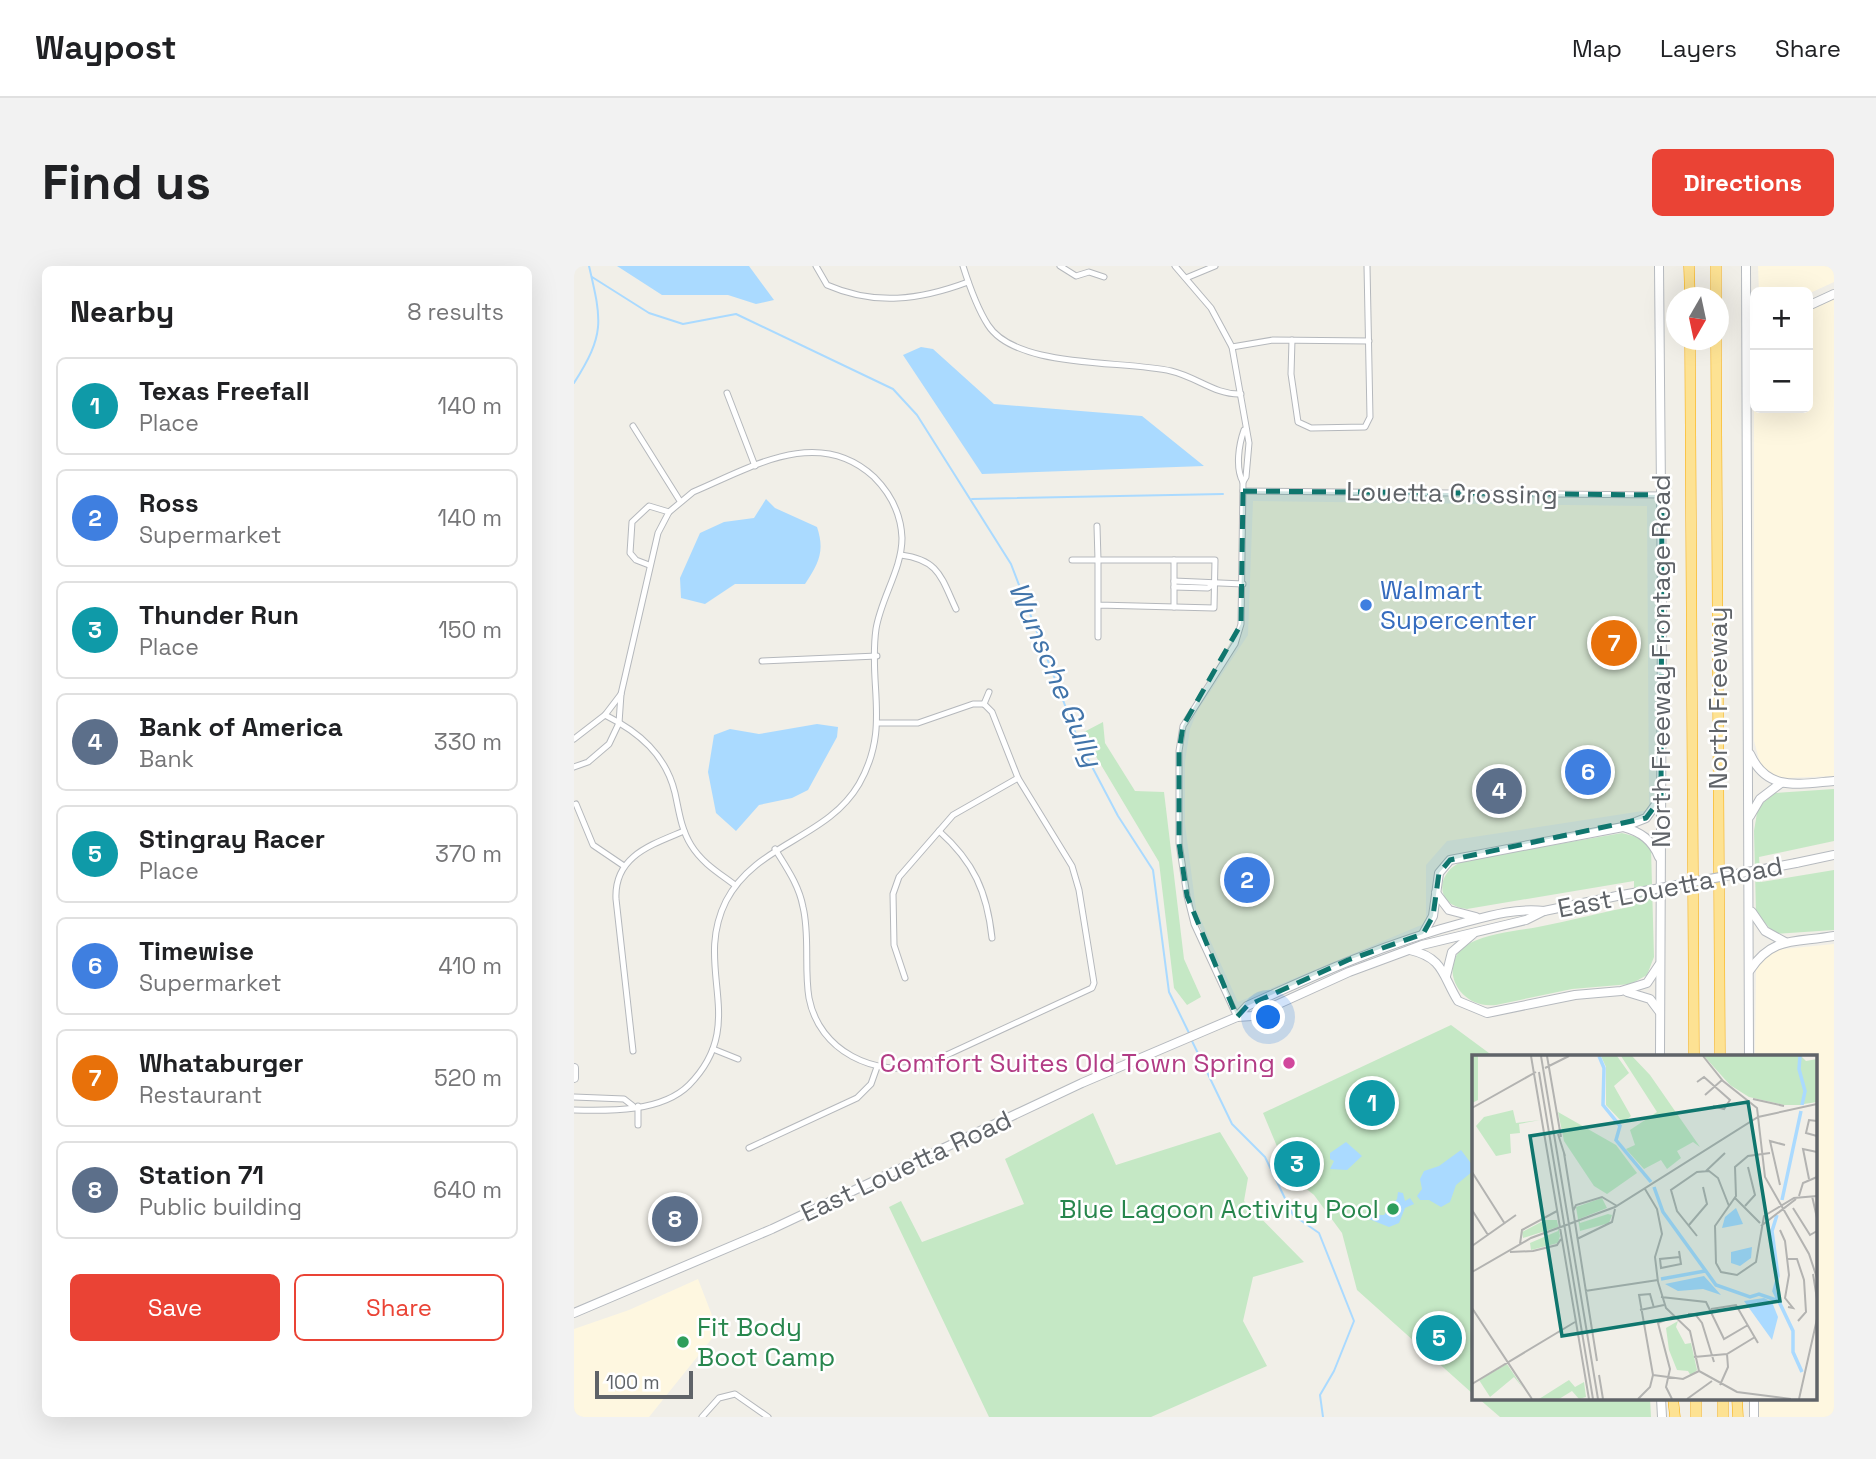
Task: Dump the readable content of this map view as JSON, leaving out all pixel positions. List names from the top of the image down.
{
  "streets": {
    "highway": ["North Freeway"],
    "main road": ["North Freeway Frontage Road", "East Louetta Road"],
    "street": ["Louetta Crossing"]
  },
  "crossings": [
    ["Louetta Crossing", "North Freeway Frontage Road"]
  ],
  "water": ["Wunsche Gully"],
  "places": [
    "Walmart Supercenter",
    "Comfort Suites Old Town Spring",
    "Blue Lagoon Activity Pool",
    "Fit Body Boot Camp"
  ],
  "scale_bar": "100 m",
  "north": "bottom",
  "page": {
    "header": "Waypost",
    "nav": ["Map", "Layers", "Share"],
    "buttons": [
      "Directions",
      ["Save", "Share"]
    ],
    "title": "Find us",
    "heading": ["Nearby", "8 results"],
    "map_buttons": ["+", "−"],
    "list": [
      {
        "mark": "1",
        "name": "Texas Freefall",
        "note": "Place",
        "value": "140 m"
      },
      {
        "mark": "2",
        "name": "Ross",
        "note": "Supermarket",
        "value": "140 m"
      },
      {
        "mark": "3",
        "name": "Thunder Run",
        "note": "Place",
        "value": "150 m"
      },
      {
        "mark": "4",
        "name": "Bank of America",
        "note": "Bank",
        "value": "330 m"
      },
      {
        "mark": "5",
        "name": "Stingray Racer",
        "note": "Place",
        "value": "370 m"
      },
      {
        "mark": "6",
        "name": "Timewise",
        "note": "Supermarket",
        "value": "410 m"
      },
      {
        "mark": "7",
        "name": "Whataburger",
        "note": "Restaurant",
        "value": "520 m"
      },
      {
        "mark": "8",
        "name": "Station 71",
        "note": "Public building",
        "value": "640 m"
      }
    ],
    "pins": [
      "7",
      "6",
      "4",
      "2",
      "1",
      "3",
      "8",
      "5"
    ],
    "scale": "100 m"
  }
}
